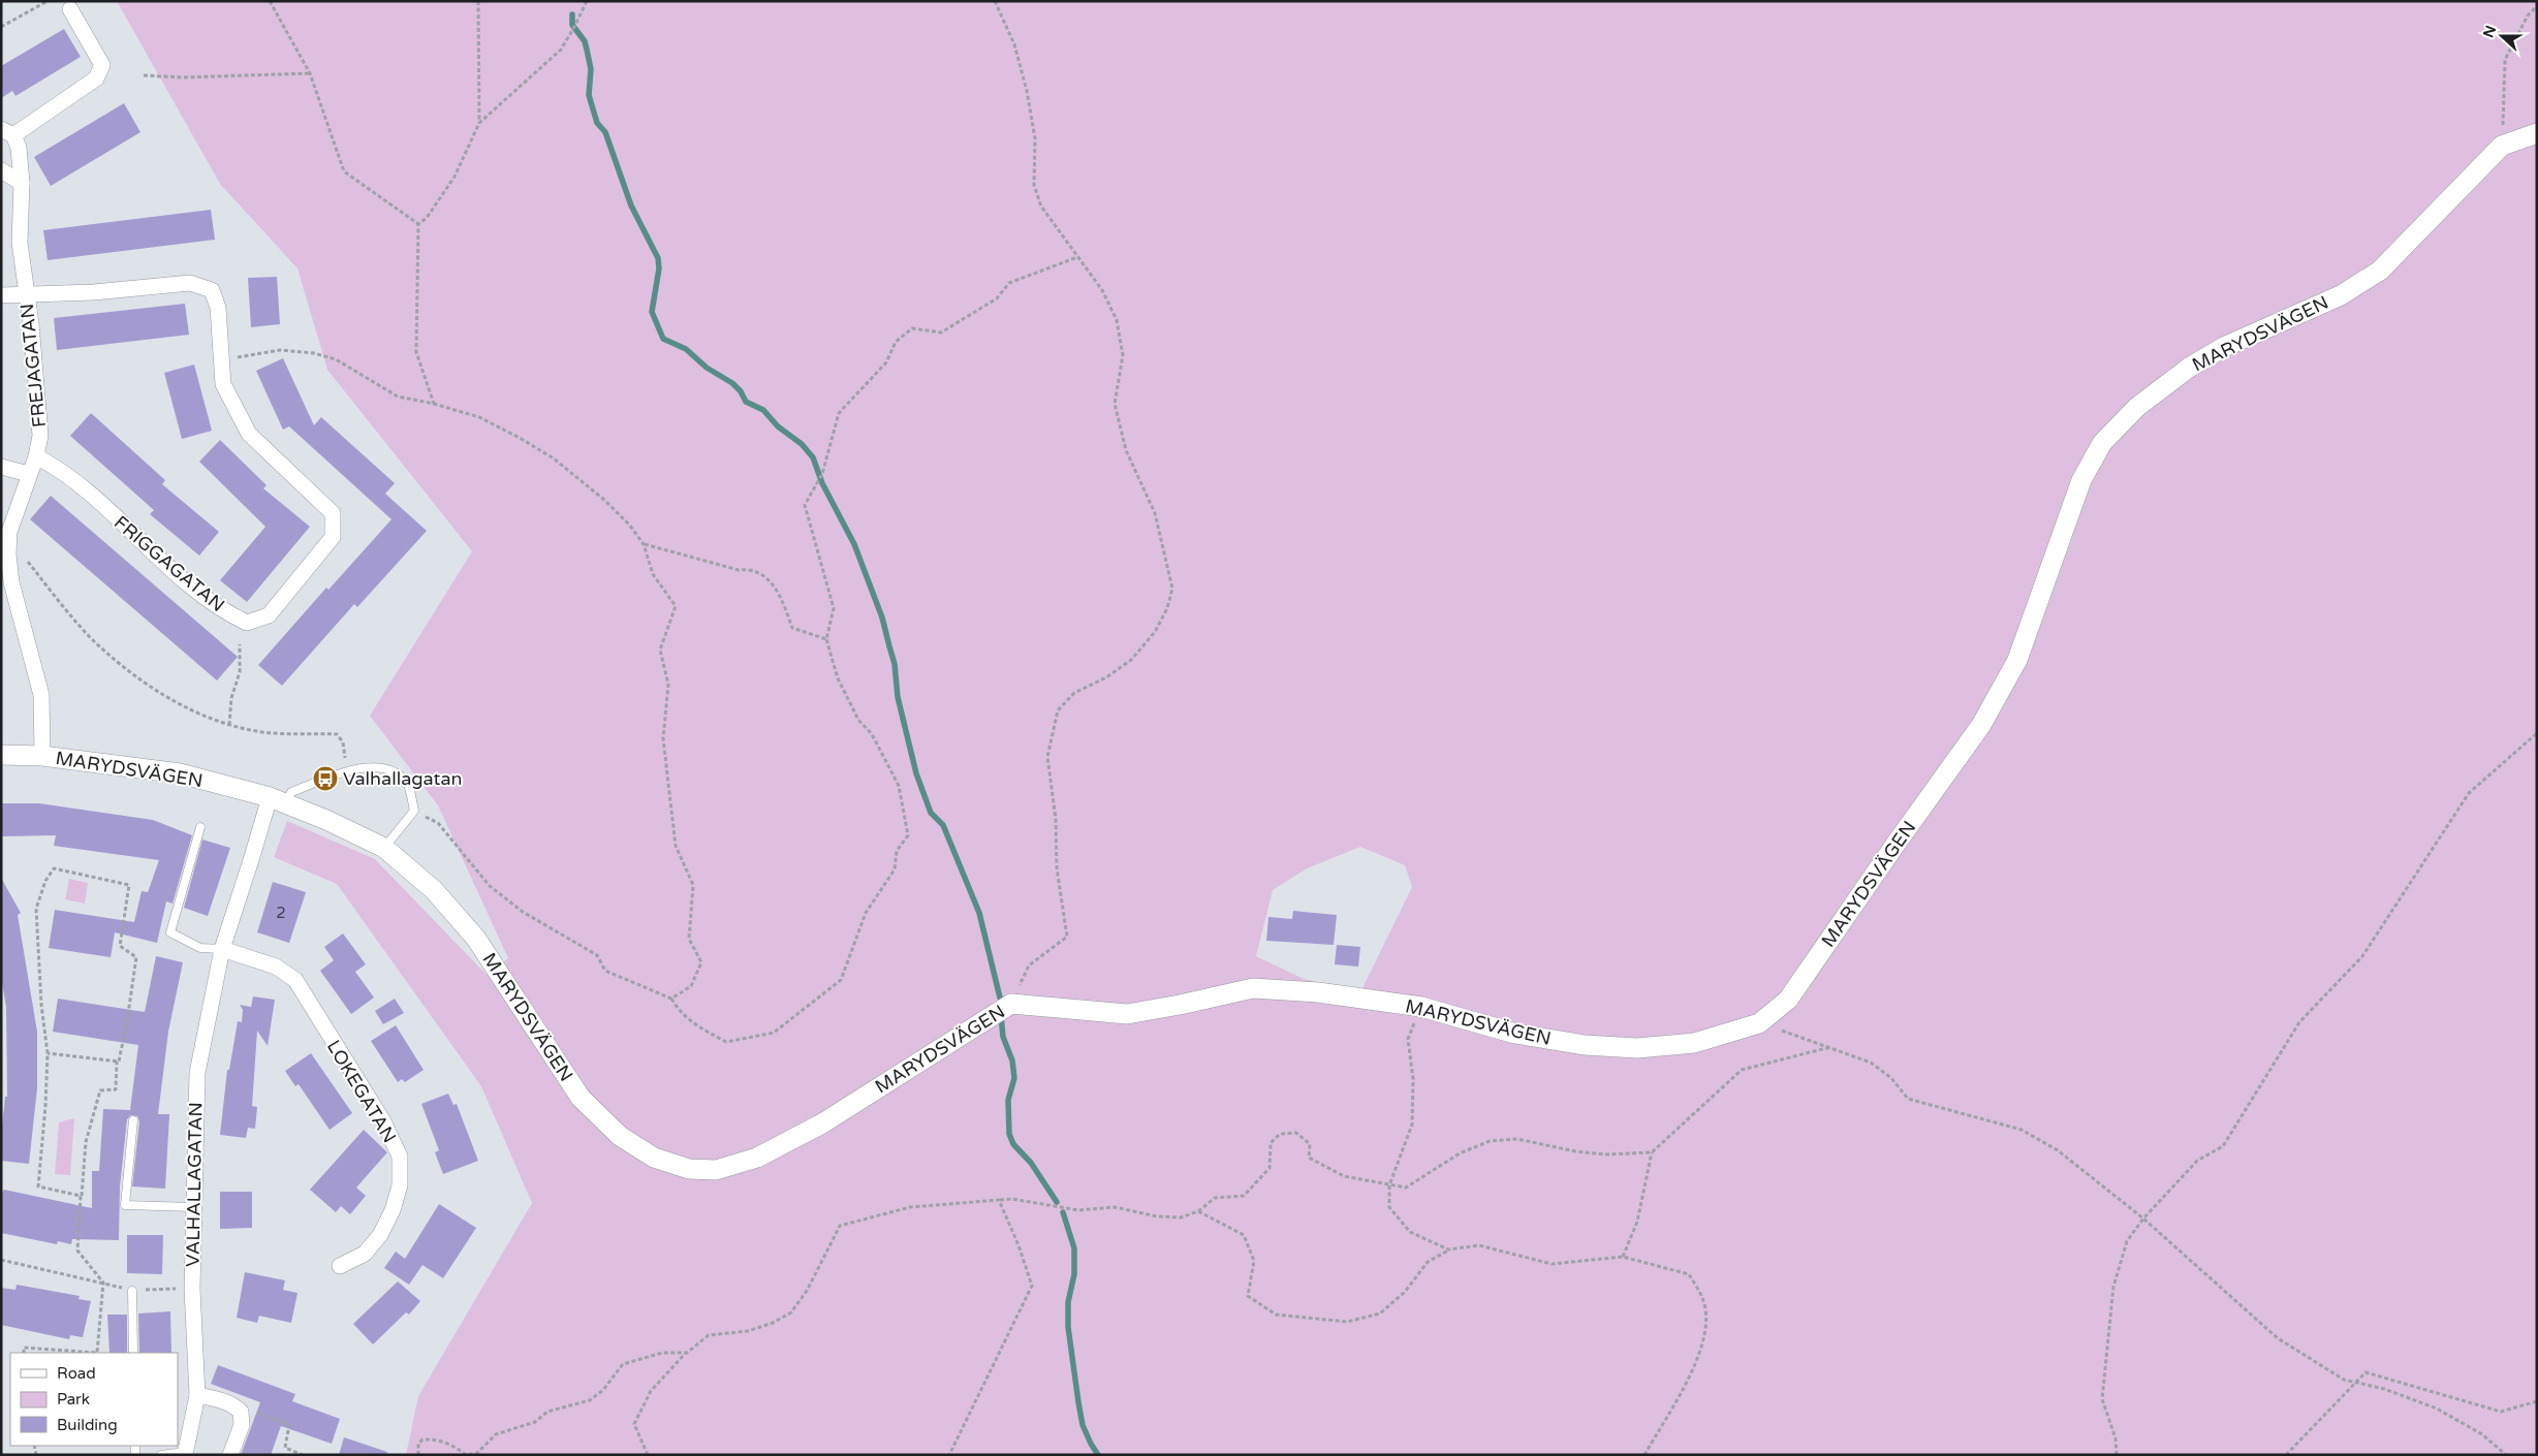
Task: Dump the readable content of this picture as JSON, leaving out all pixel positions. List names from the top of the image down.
{
  "streets": {
    "street": [
      "MARYDSVÄGEN",
      "FREJAGATAN",
      "FRIGGAGATAN",
      "LOKEGATAN",
      "VALHALLAGATAN"
    ]
  },
  "crossings": [
    ["MARYDSVÄGEN", "FREJAGATAN"],
    ["MARYDSVÄGEN", "VALHALLAGATAN"],
    ["FREJAGATAN", "FRIGGAGATAN"],
    ["LOKEGATAN", "VALHALLAGATAN"]
  ],
  "places": {
    "bus stop": ["Valhallagatan"]
  },
  "house_numbers": ["2"],
  "legend": ["Road", "Park", "Building"],
  "north": "left"
}
